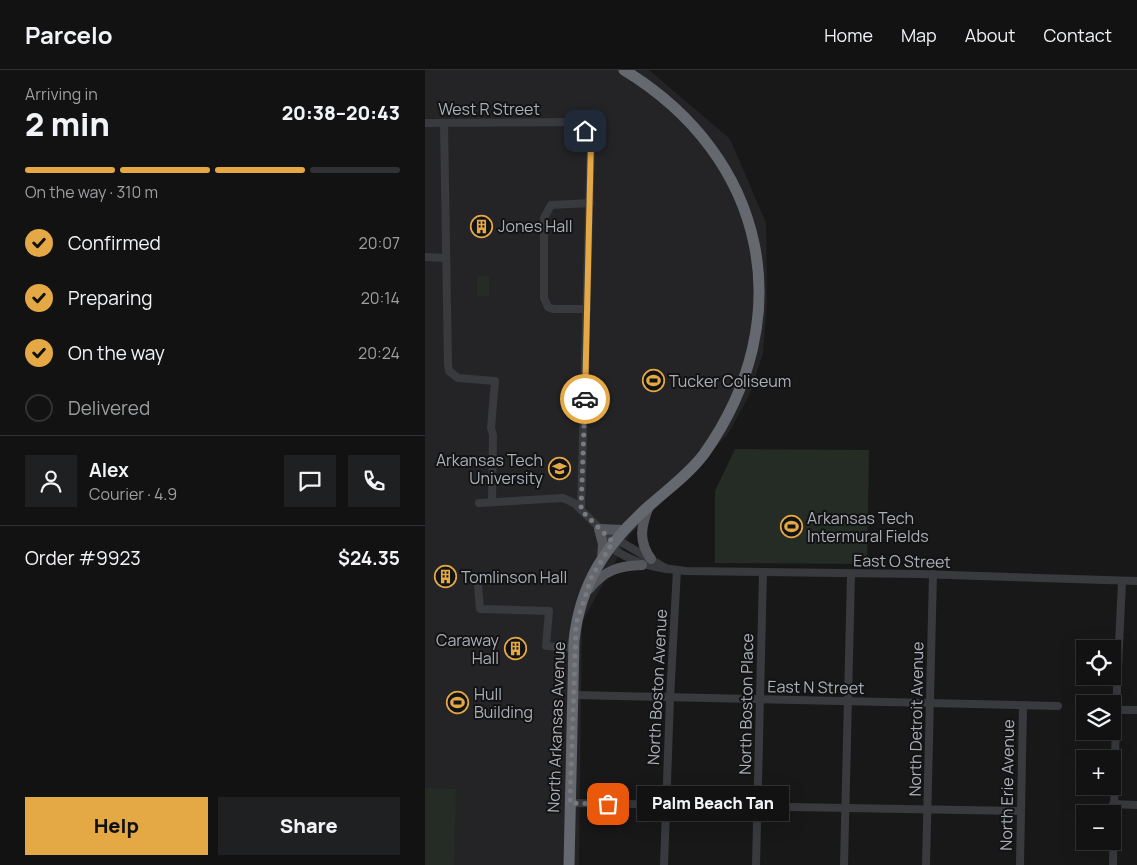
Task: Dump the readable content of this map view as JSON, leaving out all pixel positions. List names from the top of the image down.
{
  "streets": {
    "highway": ["North Arkansas Avenue"],
    "street": [
      "West R Street",
      "East O Street",
      "North Boston Avenue",
      "East N Street",
      "North Boston Place",
      "North Detroit Avenue",
      "North Erie Avenue"
    ]
  },
  "crossings": [
    ["East O Street", "North Boston Avenue"],
    ["East O Street", "North Boston Place"],
    ["East O Street", "North Detroit Avenue"],
    ["East O Street", "North Arkansas Avenue"],
    ["North Boston Avenue", "East N Street"],
    ["East N Street", "North Boston Place"],
    ["East N Street", "North Detroit Avenue"],
    ["East N Street", "North Arkansas Avenue"],
    ["East N Street", "North Erie Avenue"]
  ],
  "places": {
    "building": ["Jones Hall", "Tomlinson Hall", "Caraway Hall"],
    "sports": ["Tucker Coliseum", "Arkansas Tech Intermural Fields", "Hull Building"],
    "school or university": ["Arkansas Tech University"],
    "other": ["Palm Beach Tan"]
  },
  "page": {
    "header": "Parcelo",
    "nav": [
      "Home",
      "Map",
      "About",
      "Contact"
    ],
    "heading": ["2 min", "Arriving in", "20:38–20:43"],
    "panel": [
      "Alex",
      "Courier · 4.9",
      "Order #9923",
      "$24.35"
    ],
    "bar": "On the way · 310 m",
    "list": [
      ["Confirmed", "20:07"],
      ["Preparing", "20:14"],
      ["On the way", "20:24"],
      "Delivered"
    ],
    "map_buttons": ["+", "−"],
    "bubble": "Palm Beach Tan",
    "buttons": ["Help", "Share"]
  }
}
